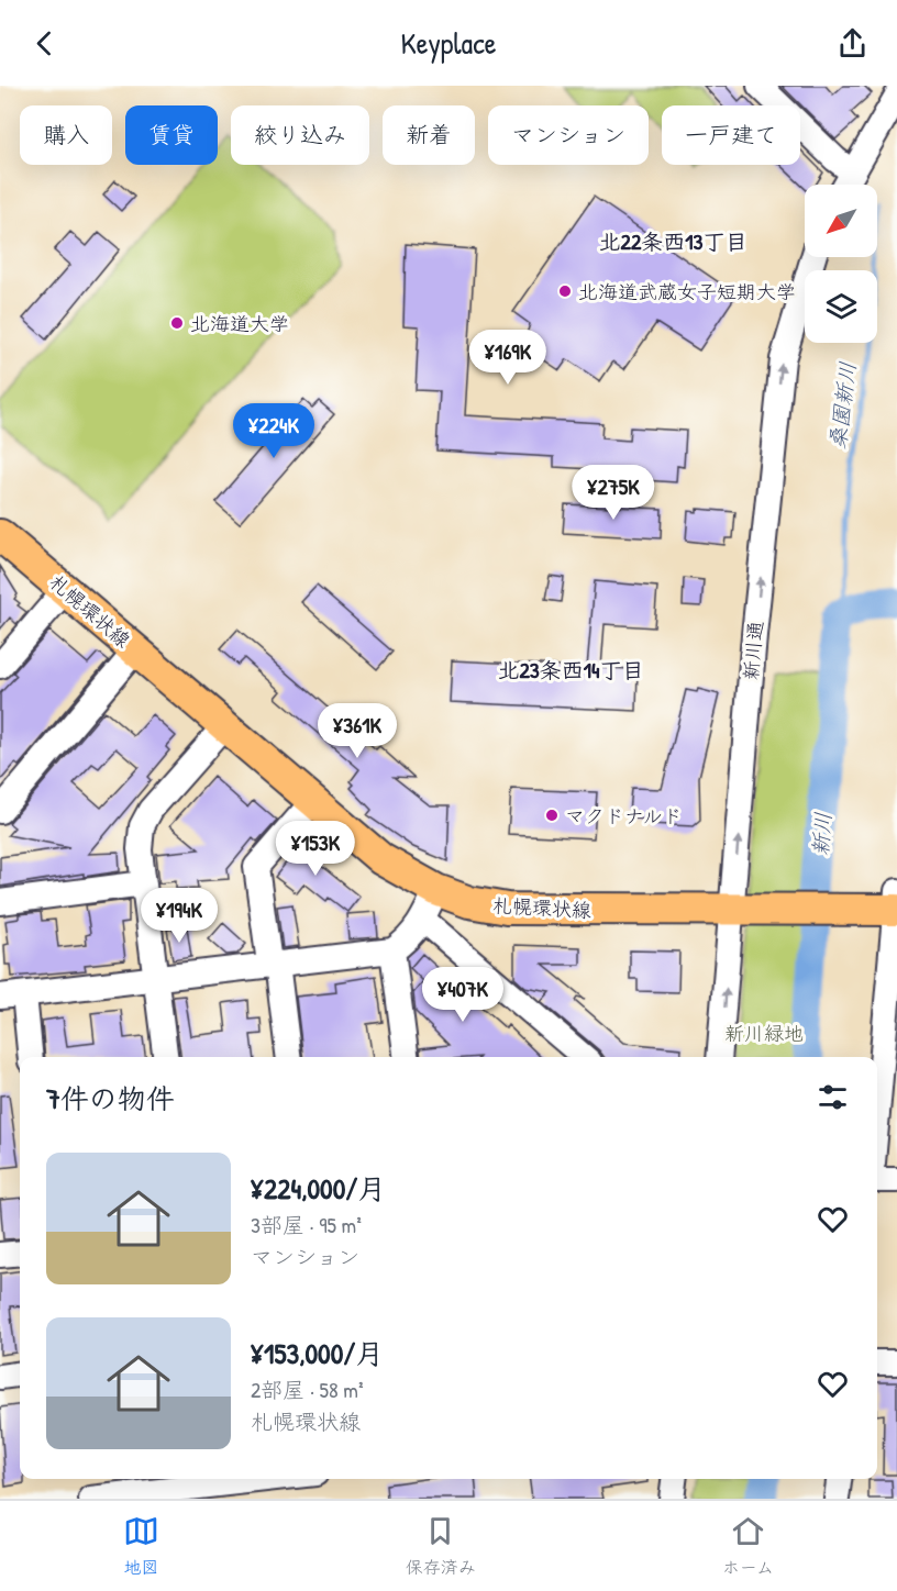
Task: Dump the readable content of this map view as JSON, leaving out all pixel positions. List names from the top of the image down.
{
  "streets": {
    "main road": ["札幌環状線"],
    "street": ["新川通"]
  },
  "crossings": [
    ["札幌環状線", "新川通"]
  ],
  "one_way": ["新川通"],
  "districts": ["北22条西13丁目", "北23条西14丁目"],
  "water": ["桑園新川", "新川"],
  "parks": ["新川緑地"],
  "places": ["北海道武蔵女子短期大学", "北海道大学", "マクドナルド"],
  "north": "bottom left",
  "page": {
    "header": "Keyplace",
    "chip": [
      "購入",
      "賃貸",
      "絞り込み",
      "新着",
      "マンション",
      "一戸建て"
    ],
    "price": [
      "¥169K",
      "¥224K",
      "¥275K",
      "¥361K",
      "¥153K",
      "¥194K",
      "¥407K"
    ],
    "heading": "7件の物件",
    "list": [
      {
        "name": "¥224,000/月",
        "note": "3部屋 · 95 m² · マンション"
      },
      {
        "name": "¥153,000/月",
        "note": "2部屋 · 58 m² · 札幌環状線"
      }
    ],
    "tabs": ["地図", "保存済み", "ホーム"]
  }
}
